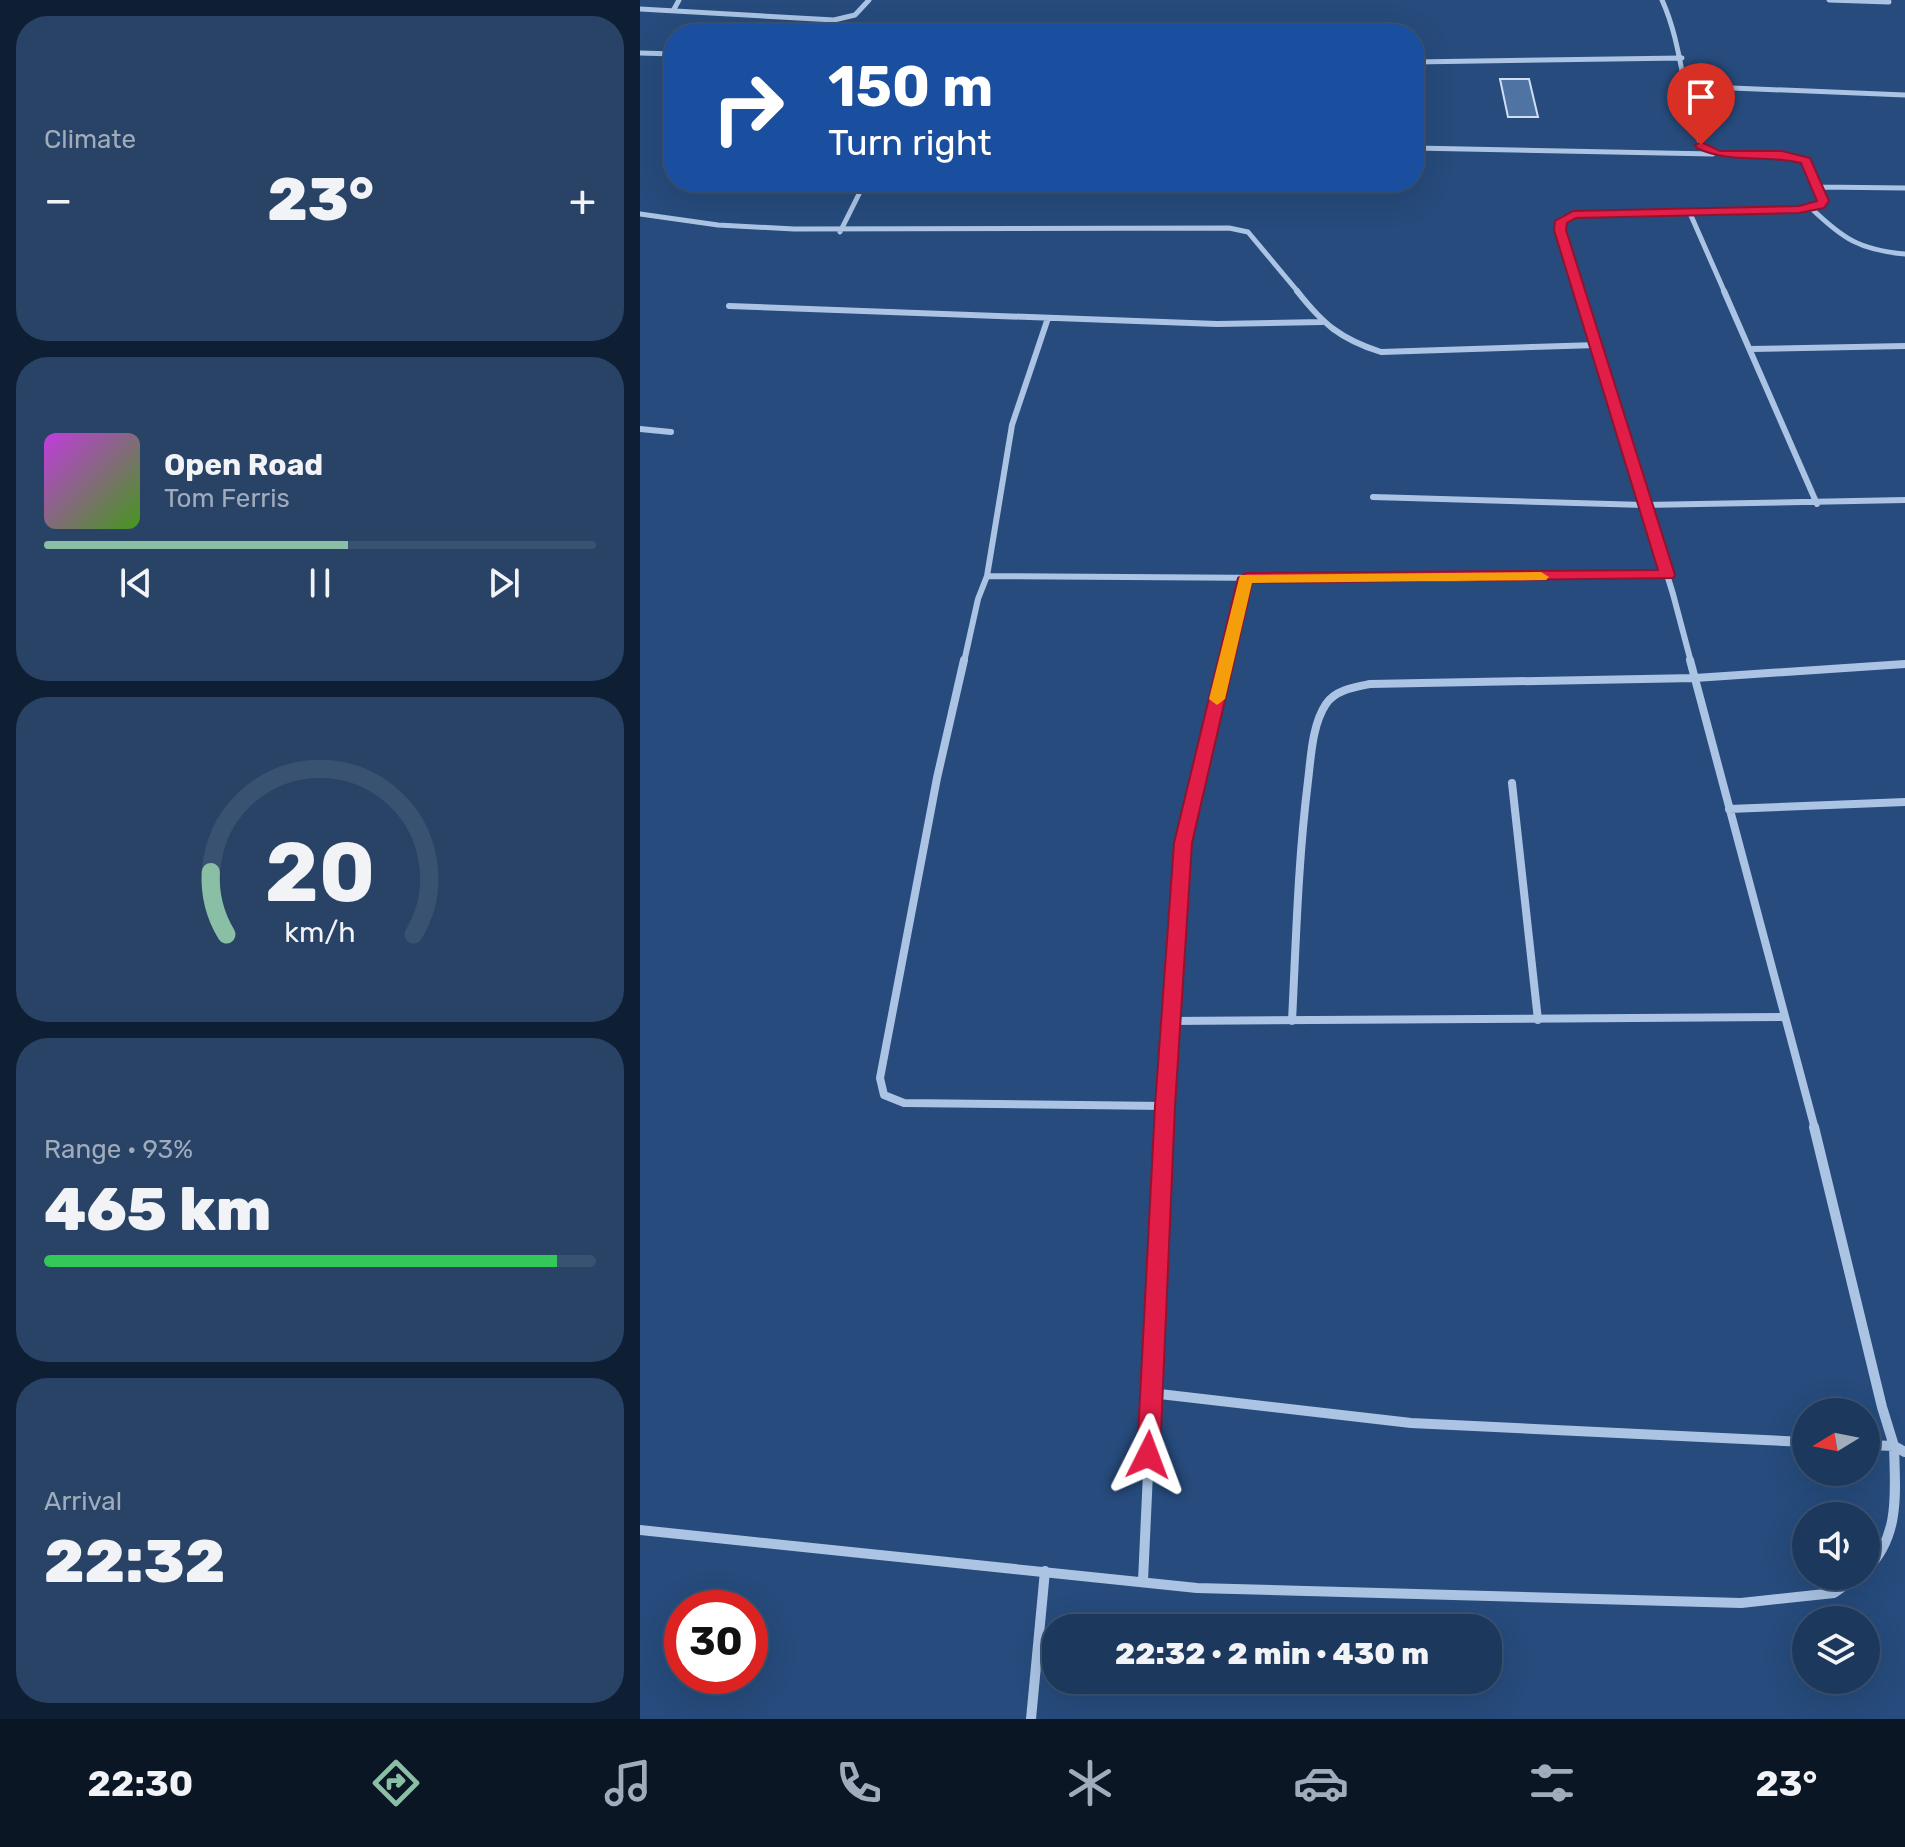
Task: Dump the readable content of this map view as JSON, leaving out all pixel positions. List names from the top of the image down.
{
  "north": "left",
  "page": {
    "tile": [
      "Climate",
      ["Range · 93%", "465 km"],
      ["Arrival", "22:32"]
    ],
    "turn": ["150 m", "Turn right"],
    "heat": ["−", "23°", "+"],
    "song": ["Open Road", "Tom Ferris"],
    "limit": "30",
    "trip": "22:32 · 2 min · 430 m",
    "tabs": ["22:30", "23°"],
    "gauge": ["20", "km/h"]
  }
}
